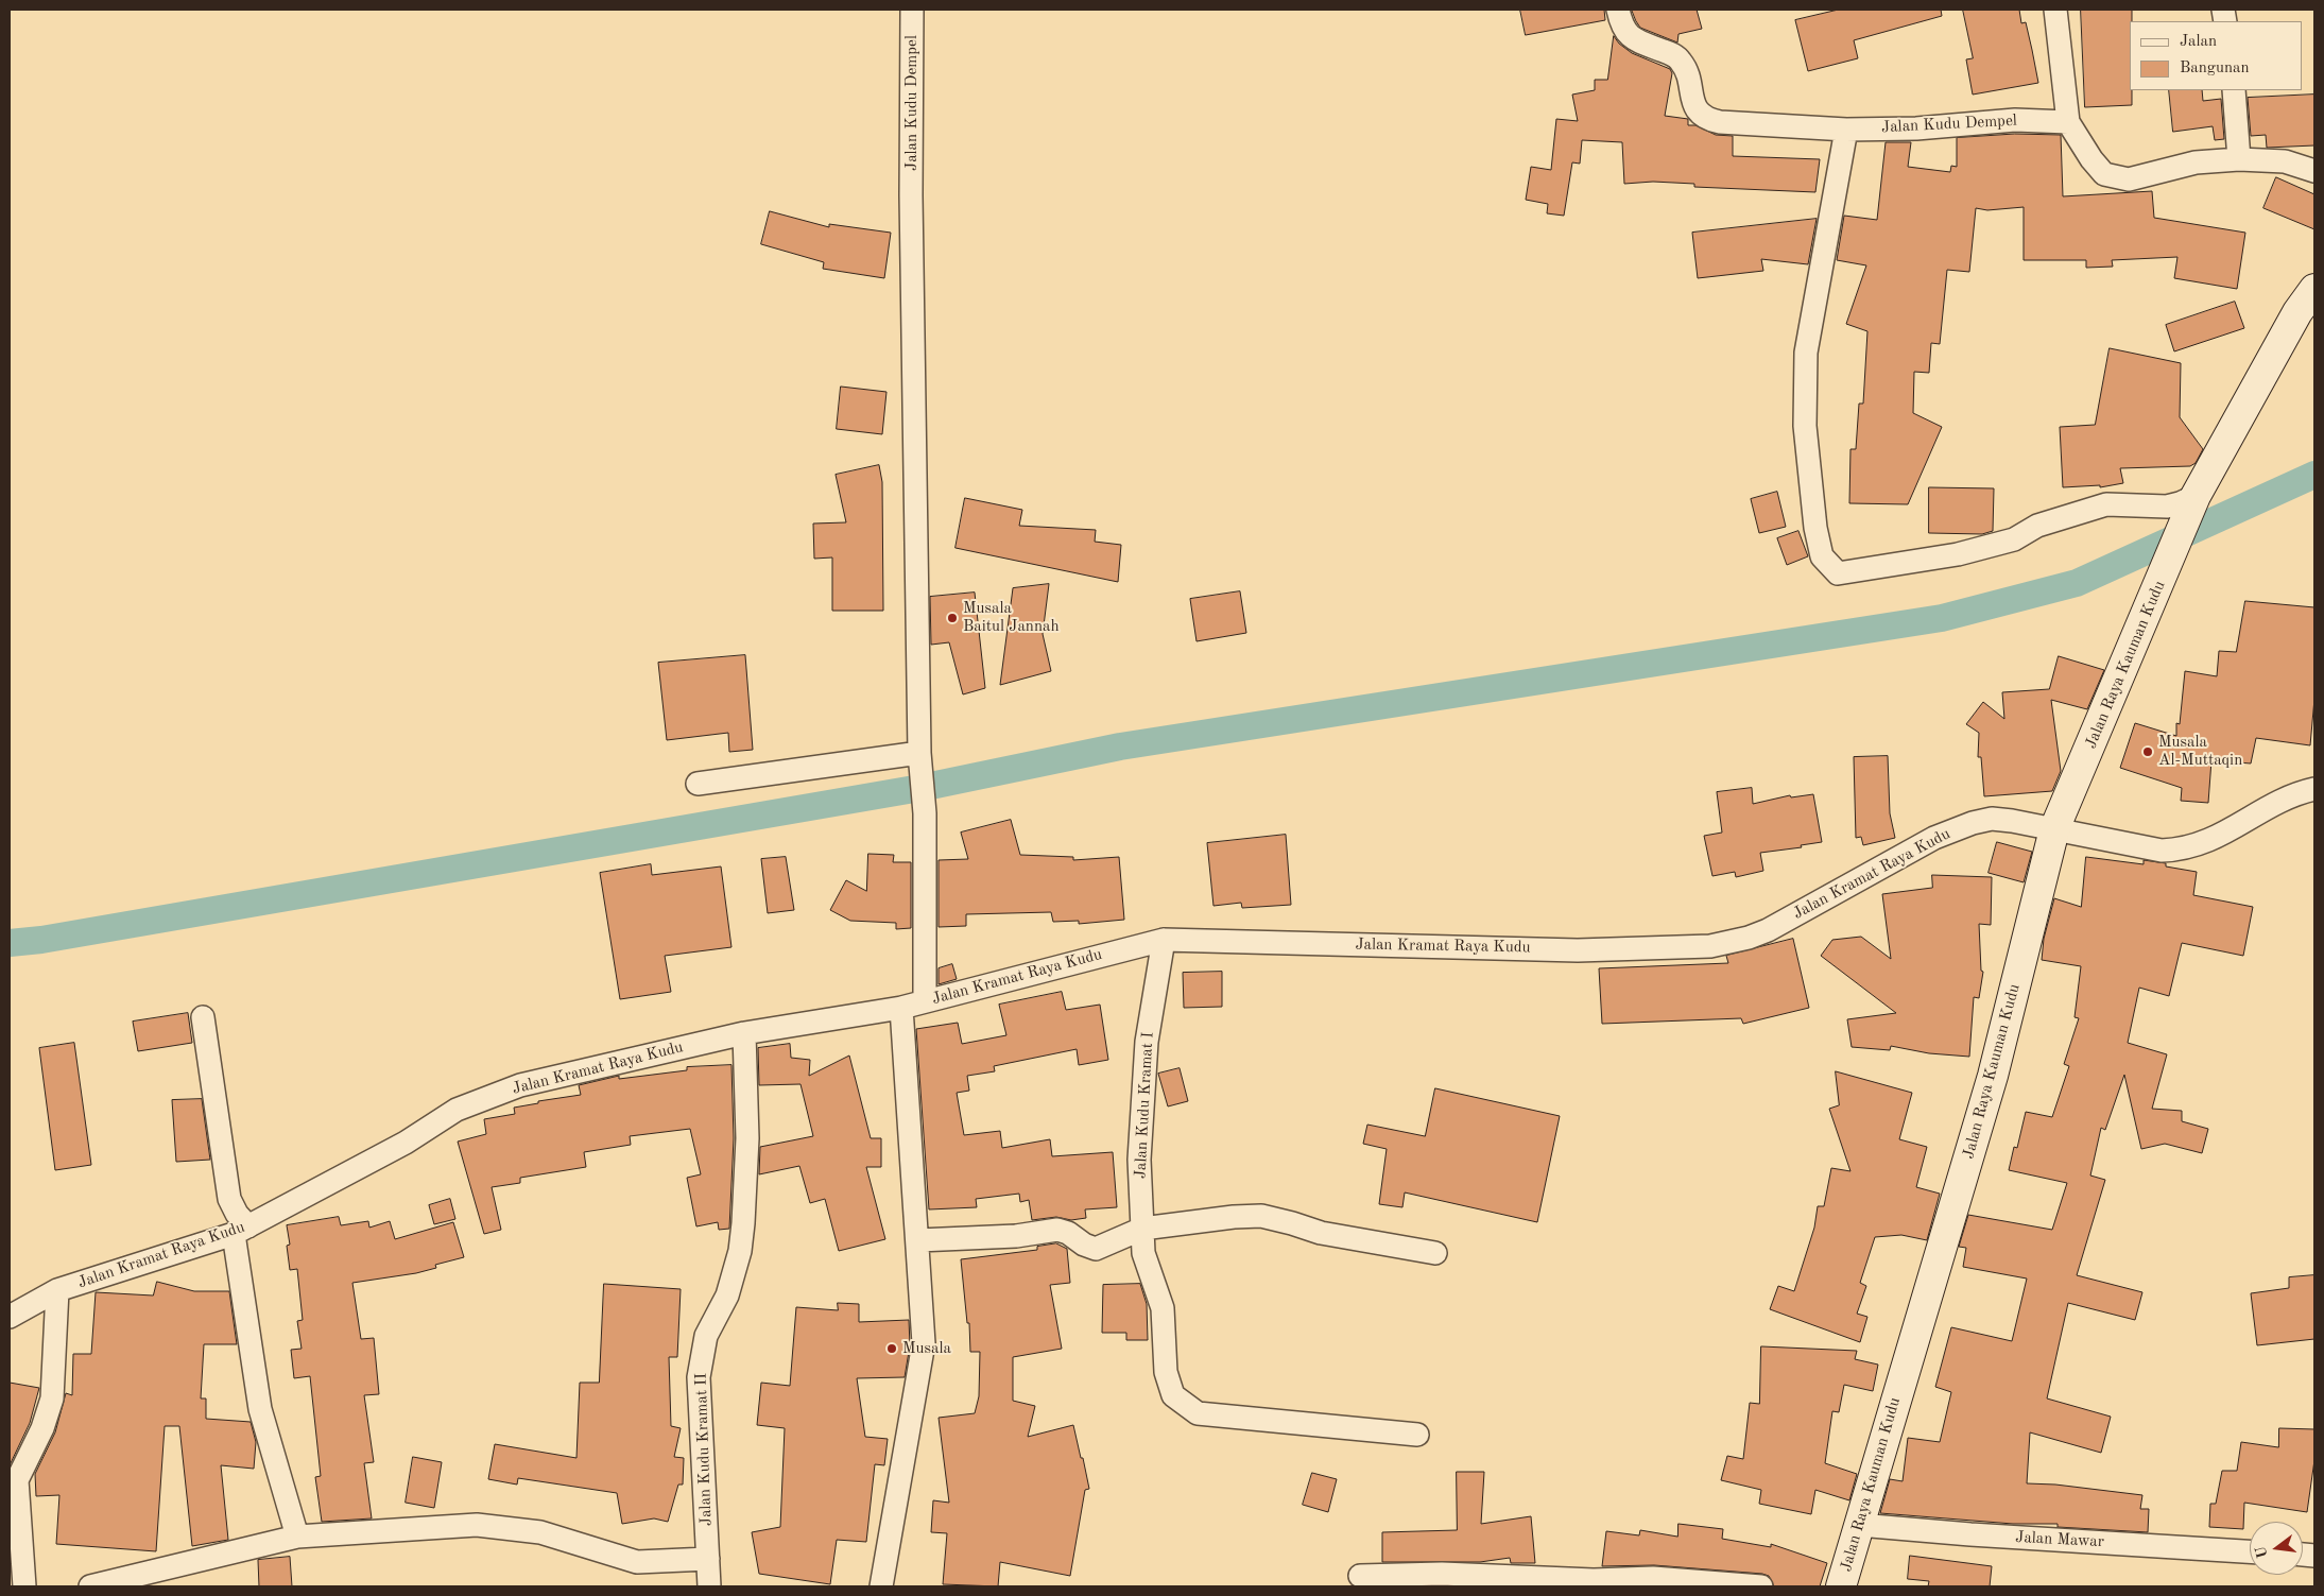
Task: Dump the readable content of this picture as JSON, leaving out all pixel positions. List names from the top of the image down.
{
  "streets": {
    "street": [
      "Jalan Kudu Dempel",
      "Jalan Raya Kauman Kudu",
      "Jalan Kramat Raya Kudu",
      "Jalan Kudu Kramat I",
      "Jalan Kudu Kramat II",
      "Jalan Mawar"
    ]
  },
  "crossings": [
    ["Jalan Kudu Dempel", "Jalan Kramat Raya Kudu"],
    ["Jalan Raya Kauman Kudu", "Jalan Kramat Raya Kudu"],
    ["Jalan Raya Kauman Kudu", "Jalan Mawar"],
    ["Jalan Kramat Raya Kudu", "Jalan Kudu Kramat I"],
    ["Jalan Kramat Raya Kudu", "Jalan Kudu Kramat II"]
  ],
  "places": ["Musala Baitul Jannah", "Musala Al-Muttaqin", "Musala"],
  "legend": ["Jalan", "Bangunan"],
  "north": "left"
}
